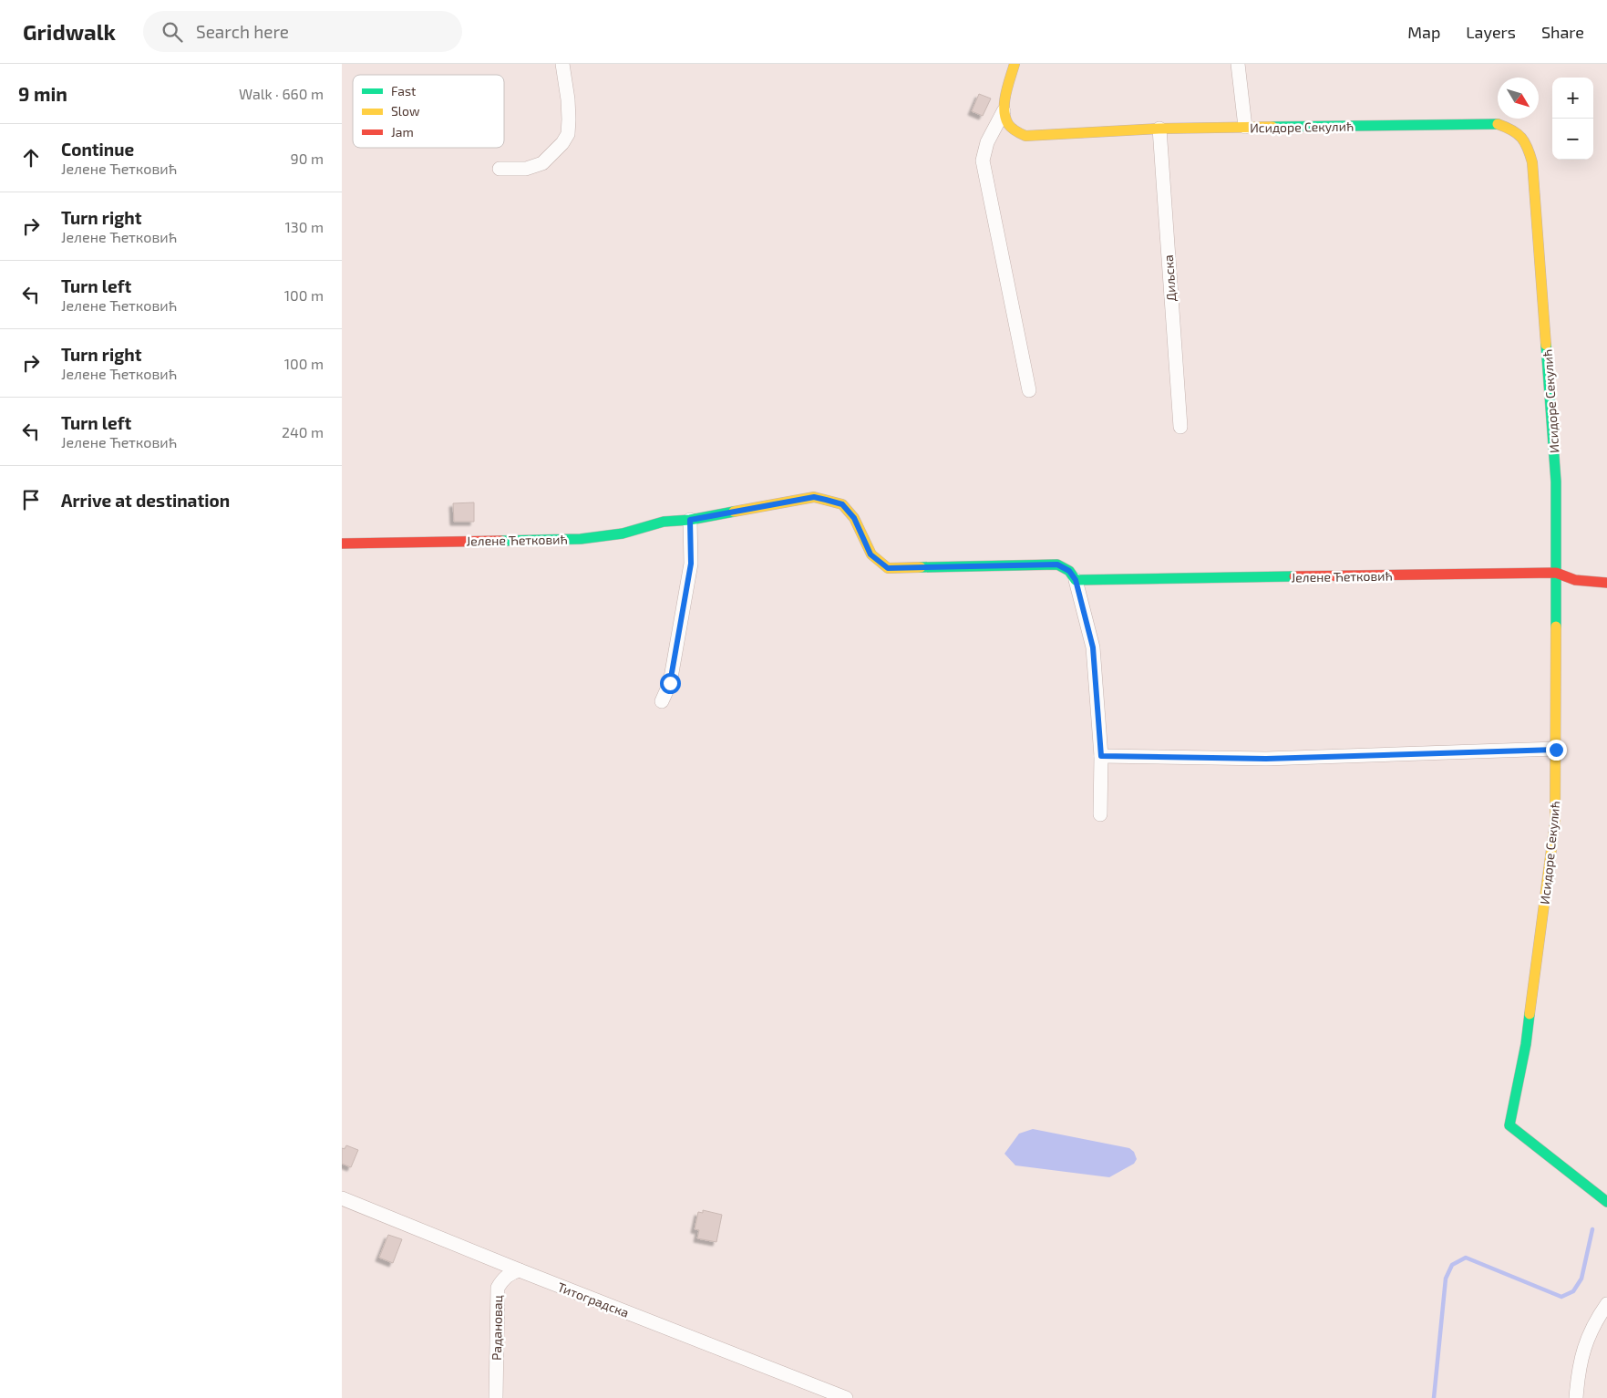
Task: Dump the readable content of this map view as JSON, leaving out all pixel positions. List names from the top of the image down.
{
  "streets": {
    "street": [
      "Исидоре Секулић",
      "Диљска",
      "Јелене Ћетковић",
      "Титоградска",
      "Радановац"
    ]
  },
  "crossings": [
    ["Исидоре Секулић", "Диљска"],
    ["Исидоре Секулић", "Јелене Ћетковић"],
    ["Титоградска", "Радановац"]
  ],
  "legend": ["Fast", "Slow", "Jam"],
  "north": "bottom right",
  "page": {
    "header": "Gridwalk",
    "search": "Search here",
    "nav": ["Map", "Layers", "Share"],
    "heading": ["9 min", "Walk · 660 m"],
    "map_buttons": ["+", "−"],
    "list": [
      ["Continue", "Јелене Ћетковић", "90 m"],
      ["Turn right", "Јелене Ћетковић", "130 m"],
      ["Turn left", "Јелене Ћетковић", "100 m"],
      ["Turn right", "Јелене Ћетковић", "100 m"],
      ["Turn left", "Јелене Ћетковић", "240 m"],
      "Arrive at destination"
    ]
  }
}
